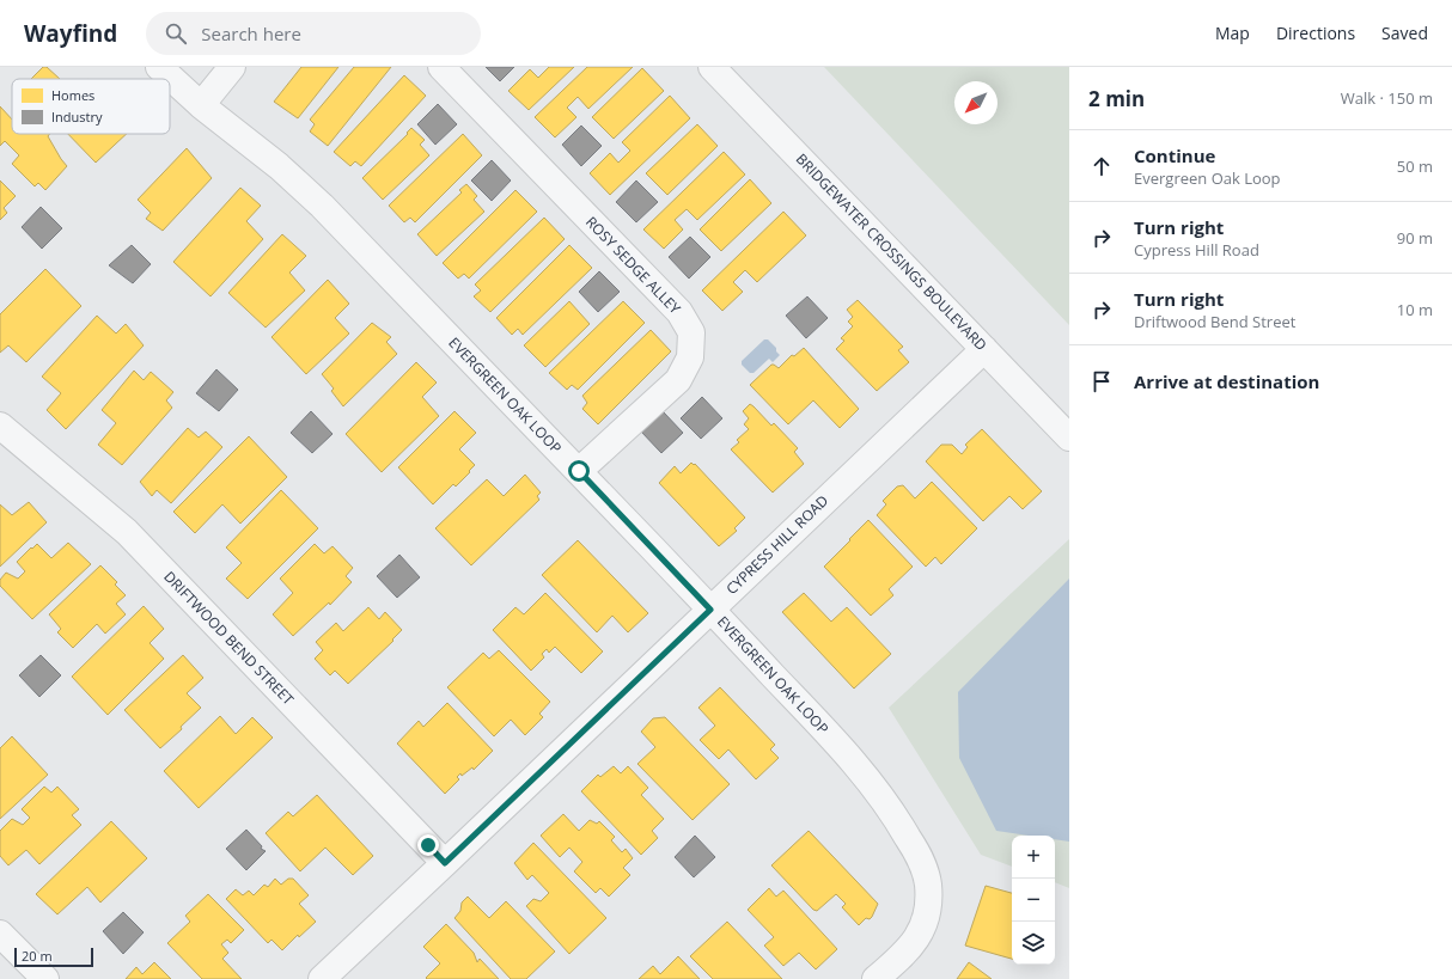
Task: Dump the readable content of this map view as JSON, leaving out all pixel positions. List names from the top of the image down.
{
  "streets": {
    "street": [
      "BRIDGEWATER CROSSINGS BOULEVARD",
      "ROSY SEDGE ALLEY",
      "EVERGREEN OAK LOOP",
      "CYPRESS HILL ROAD",
      "DRIFTWOOD BEND STREET"
    ]
  },
  "crossings": [
    ["BRIDGEWATER CROSSINGS BOULEVARD", "CYPRESS HILL ROAD"],
    ["ROSY SEDGE ALLEY", "EVERGREEN OAK LOOP"],
    ["EVERGREEN OAK LOOP", "CYPRESS HILL ROAD"],
    ["CYPRESS HILL ROAD", "DRIFTWOOD BEND STREET"]
  ],
  "legend": ["Homes", "Industry"],
  "scale_bar": "20 m",
  "north": "bottom left",
  "page": {
    "header": "Wayfind",
    "search": "Search here",
    "nav": ["Map", "Directions", "Saved"],
    "heading": ["2 min", "Walk · 150 m"],
    "list": [
      ["Continue", "Evergreen Oak Loop", "50 m"],
      ["Turn right", "Cypress Hill Road", "90 m"],
      ["Turn right", "Driftwood Bend Street", "10 m"],
      "Arrive at destination"
    ],
    "map_buttons": ["+", "−"],
    "scale": "20 m"
  }
}
